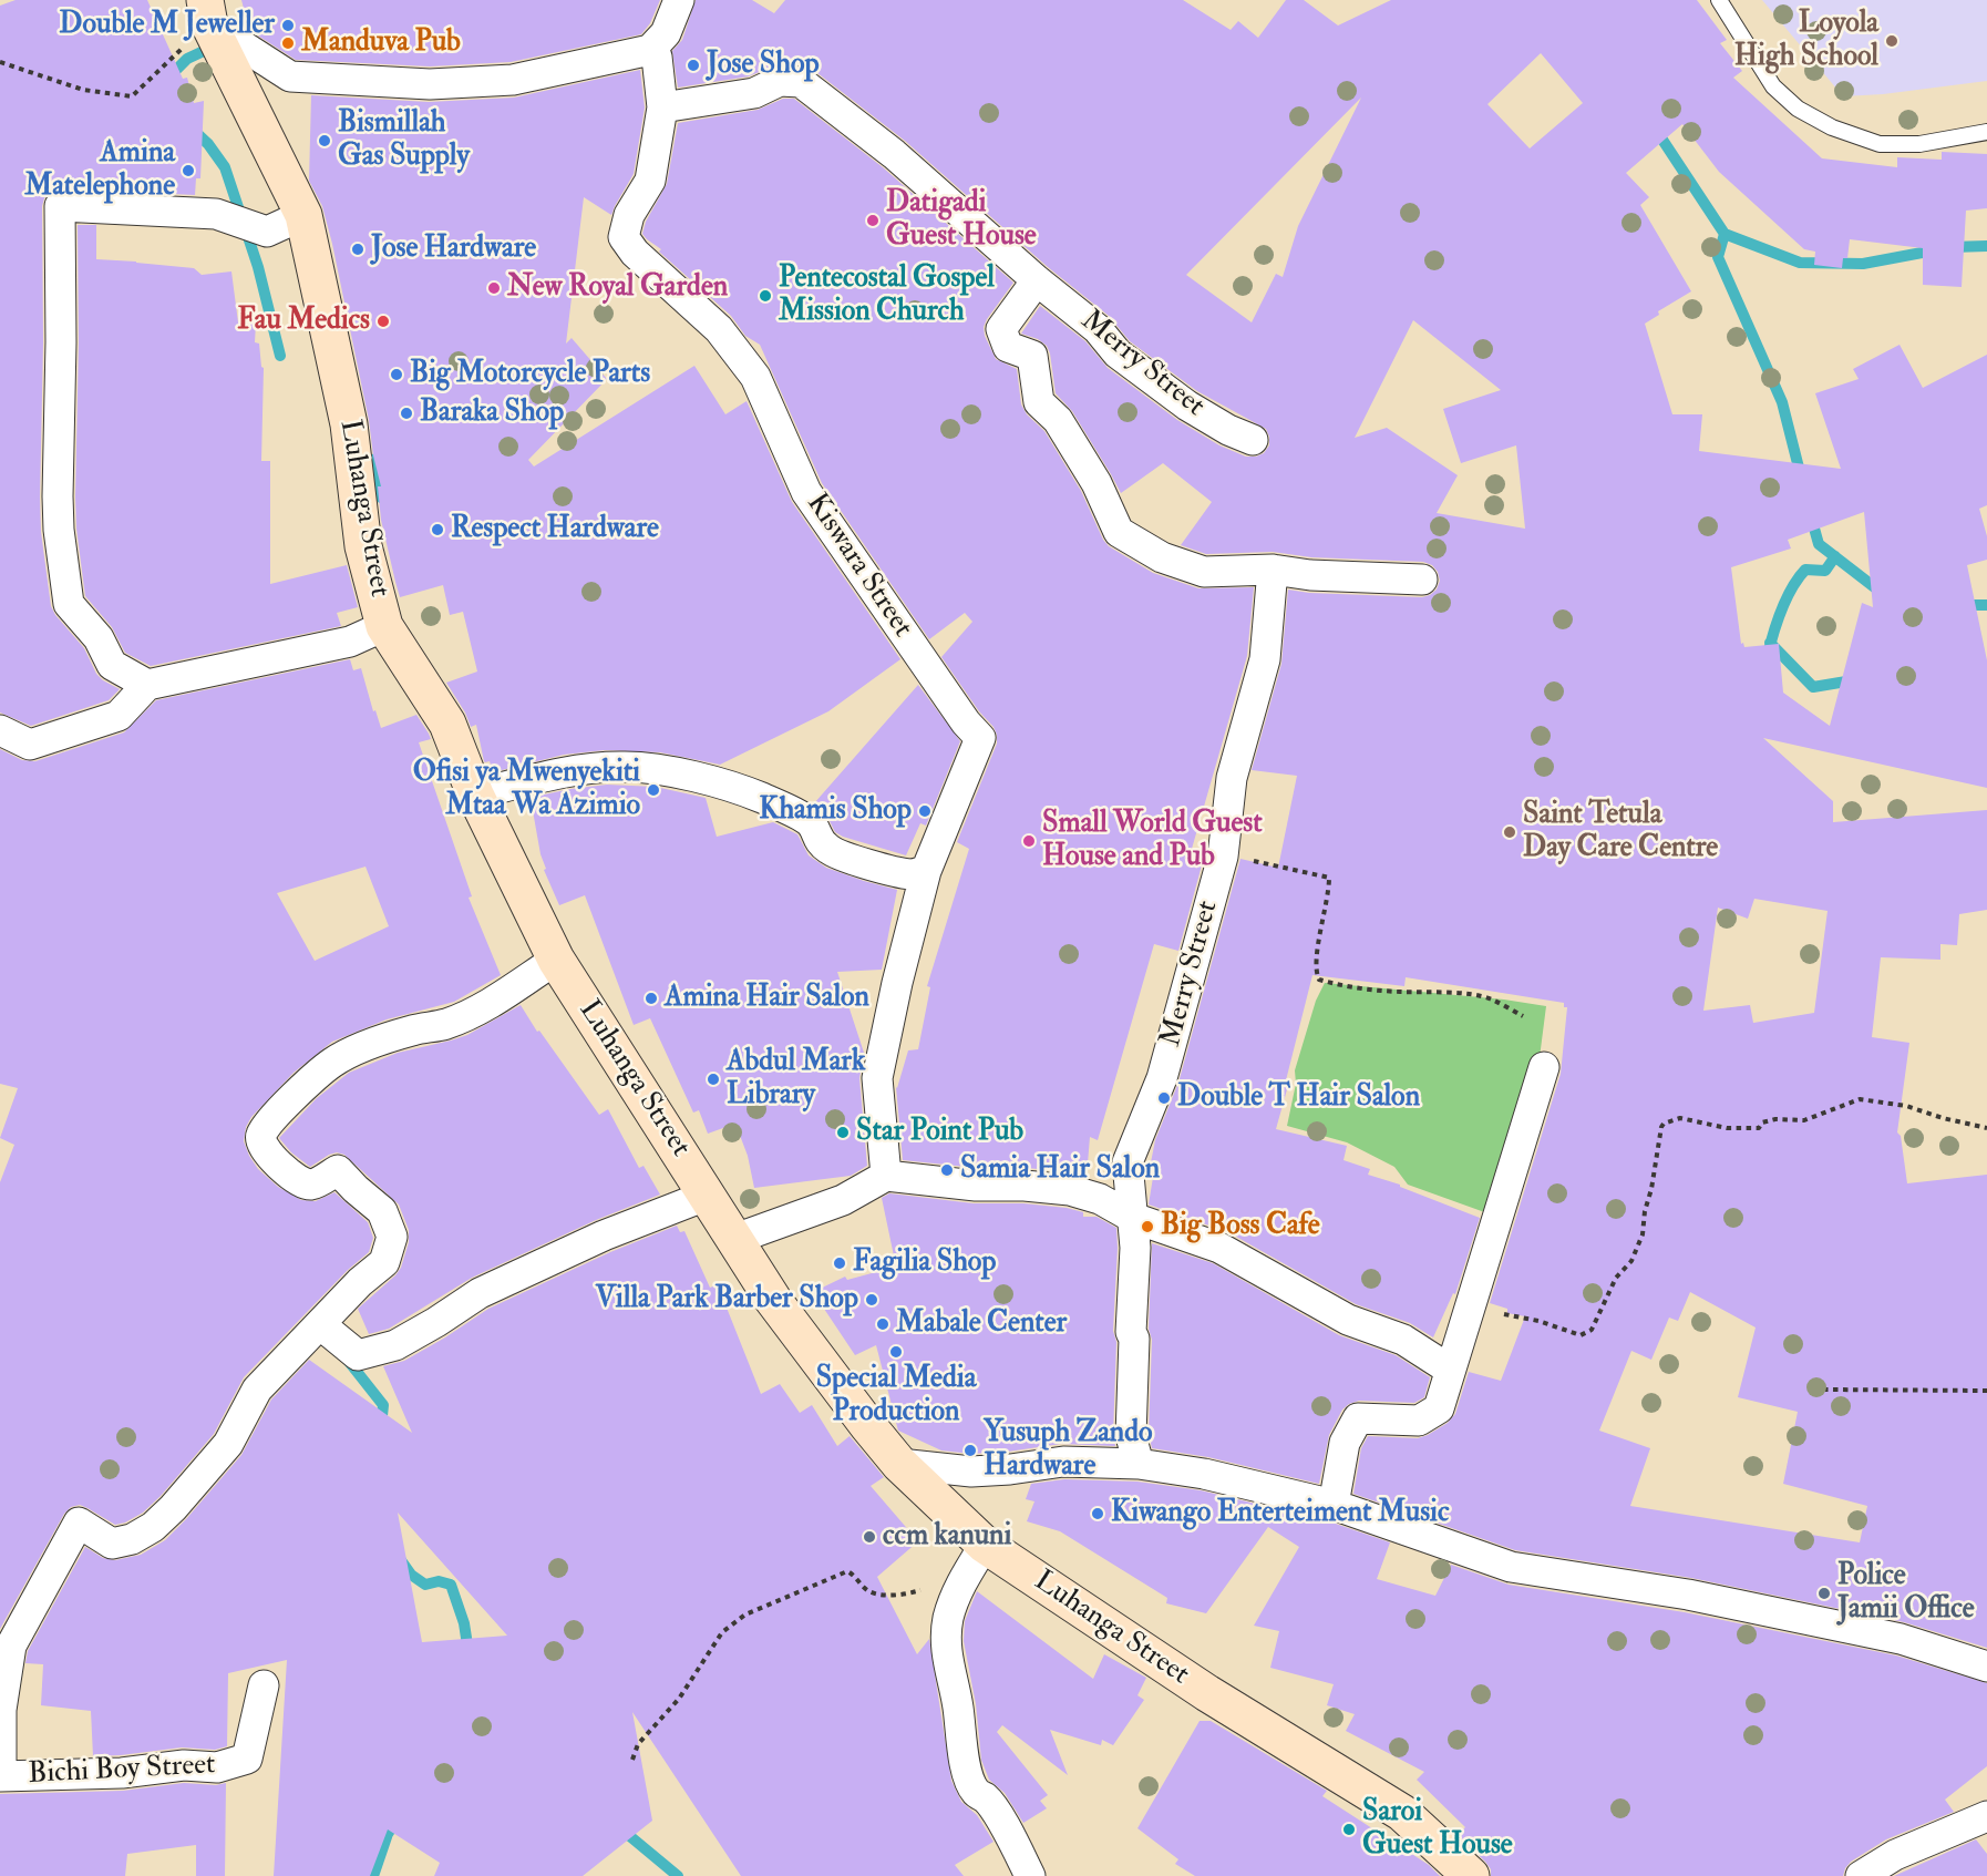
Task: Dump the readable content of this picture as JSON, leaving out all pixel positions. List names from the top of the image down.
{
  "streets": {
    "street": [
      "Merry Street",
      "Luhanga Street",
      "Kiswara Street",
      "Bichi Boy Street"
    ]
  },
  "crossings": [
    ["Merry Street", "Kiswara Street"]
  ],
  "places": [
    "Double M Jeweller",
    "Loyola High School",
    "Manduva Pub",
    "Jose Shop",
    "Bismillah Gas Supply",
    "Amina Matelephone",
    "Datigadi Guest House",
    "Jose Hardware",
    "New Royal Garden",
    "Pentecostal Gospel Mission Church",
    "Fau Medics",
    "Big Motorcycle Parts",
    "Baraka Shop",
    "Respect Hardware",
    "Ofisi ya Mwenyekiti Mtaa Wa Azimio",
    "Khamis Shop",
    "Saint Tetula Day Care Centre",
    "Small World Guest House and Pub",
    "Amina Hair Salon",
    "Abdul Mark Library",
    "Double T Hair Salon",
    "Star Point Pub",
    "Samia Hair Salon",
    "Big Boss Cafe",
    "Fagilia Shop",
    "Villa Park Barber Shop",
    "Mabale Center",
    "Special Media Production",
    "Yusuph Zando Hardware",
    "Kiwango Enterteiment Music",
    "ccm kanuni",
    "Police Jamii Office",
    "Saroi Guest House"
  ]
}
